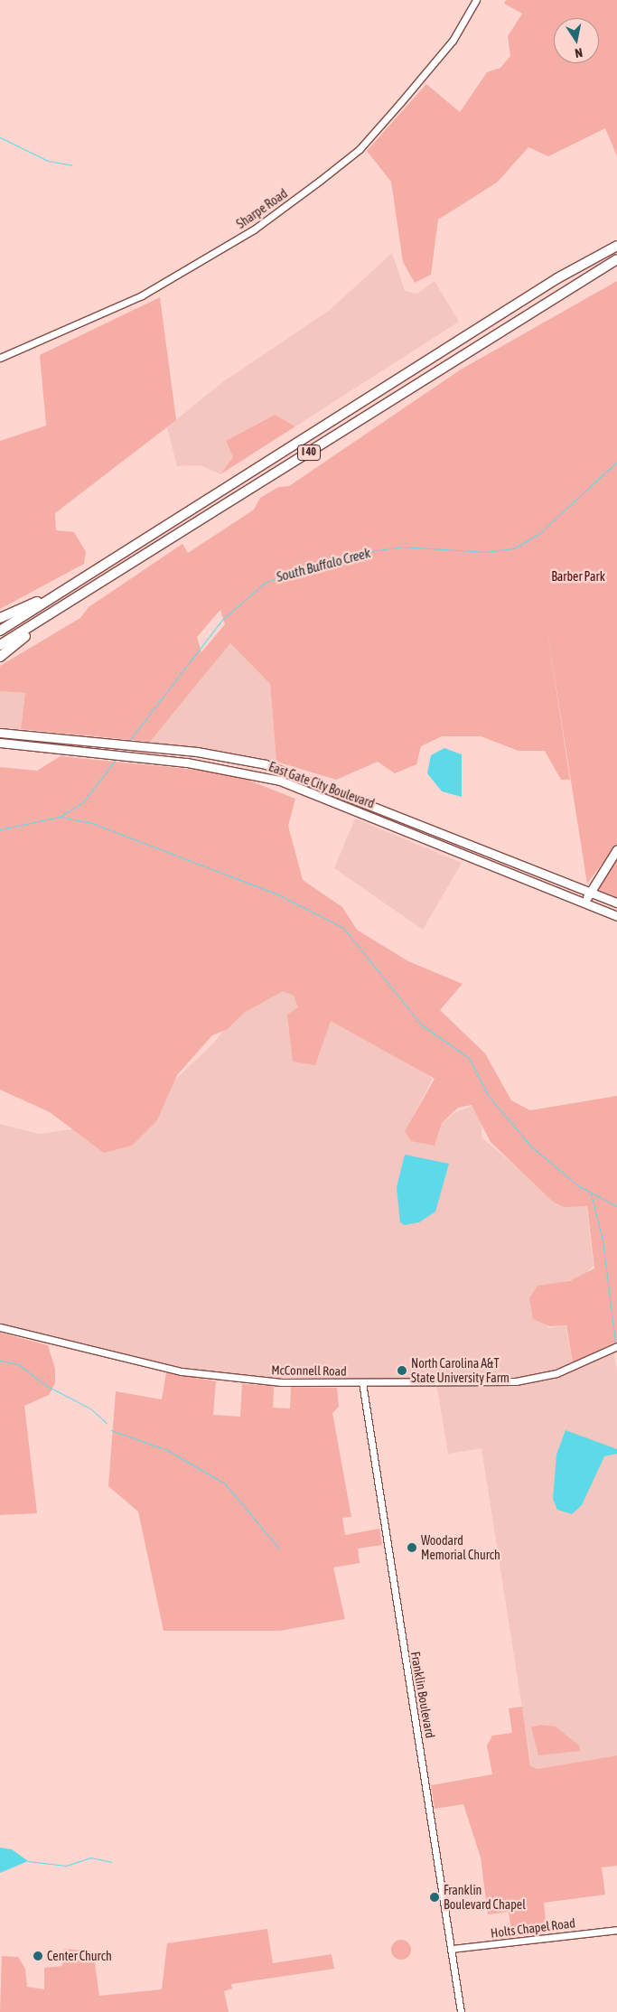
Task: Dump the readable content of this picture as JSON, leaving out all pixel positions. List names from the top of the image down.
{
  "streets": {
    "highway": ["I 40"],
    "main road": ["East Gate City Boulevard"],
    "street": [
      "Sharpe Road",
      "McConnell Road",
      "Franklin Boulevard",
      "Holts Chapel Road"
    ]
  },
  "crossings": [
    ["McConnell Road", "Franklin Boulevard"],
    ["Franklin Boulevard", "Holts Chapel Road"]
  ],
  "water": ["South Buffalo Creek"],
  "parks": ["Barber Park"],
  "places": [
    "North Carolina A&T State University Farm",
    "Woodard Memorial Church",
    "Franklin Boulevard Chapel",
    "Center Church"
  ],
  "north": "bottom"
}
